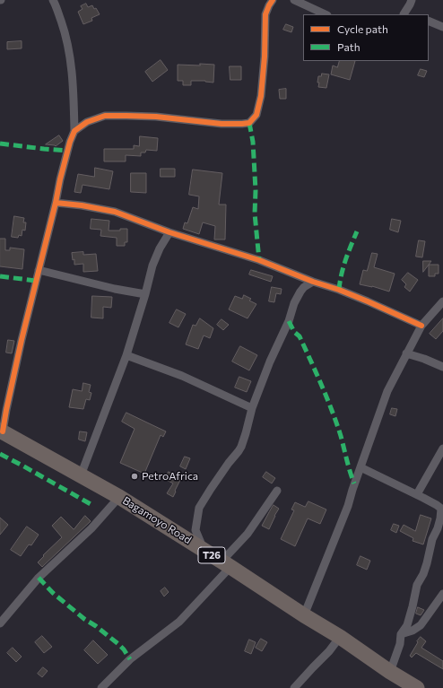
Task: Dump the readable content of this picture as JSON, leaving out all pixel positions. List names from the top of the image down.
{
  "streets": {
    "highway": ["Bagamoyo Road", "T26"]
  },
  "places": ["PetroAfrica"],
  "legend": ["Cycle path", "Path"]
}
